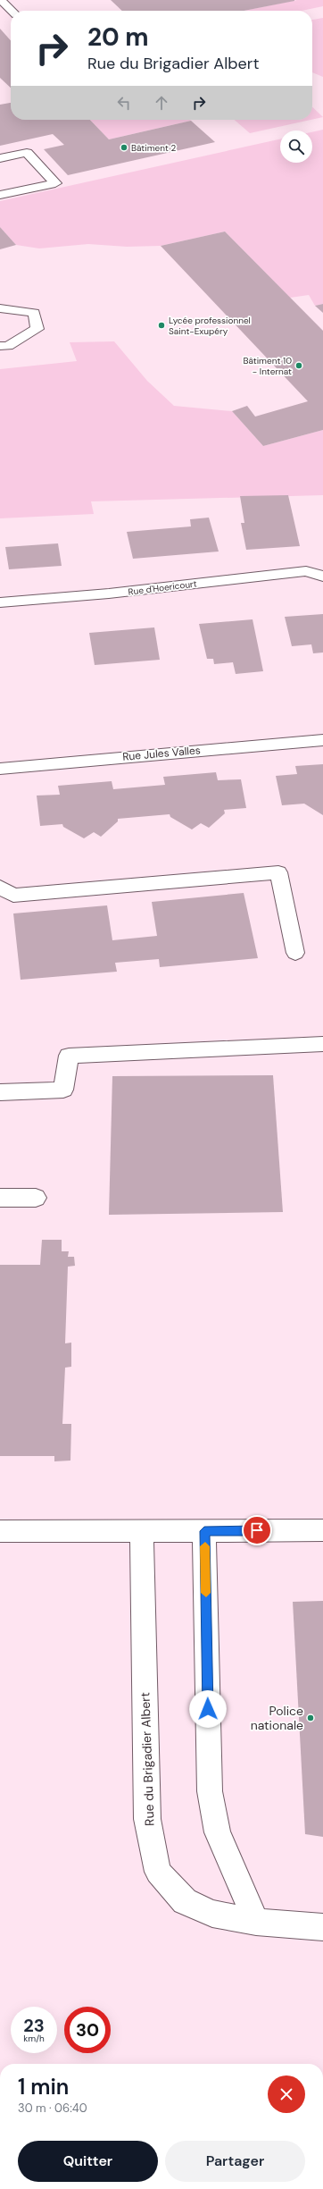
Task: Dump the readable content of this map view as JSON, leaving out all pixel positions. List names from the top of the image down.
{
  "streets": {
    "street": ["Rue d'Hoericourt", "Rue Jules Valles", "Rue du Brigadier Albert"]
  },
  "places": [
    "Bâtiment 2",
    "Lycée professionnel Saint-Exupéry",
    "Bâtiment 10 - Internat",
    "Police nationale"
  ],
  "page": {
    "turn": ["20 m", "Rue du Brigadier Albert"],
    "speed": "23 km/h",
    "limit": "30",
    "heading": ["1 min", "30 m · 06:40"],
    "buttons": ["Quitter", "Partager"]
  }
}
